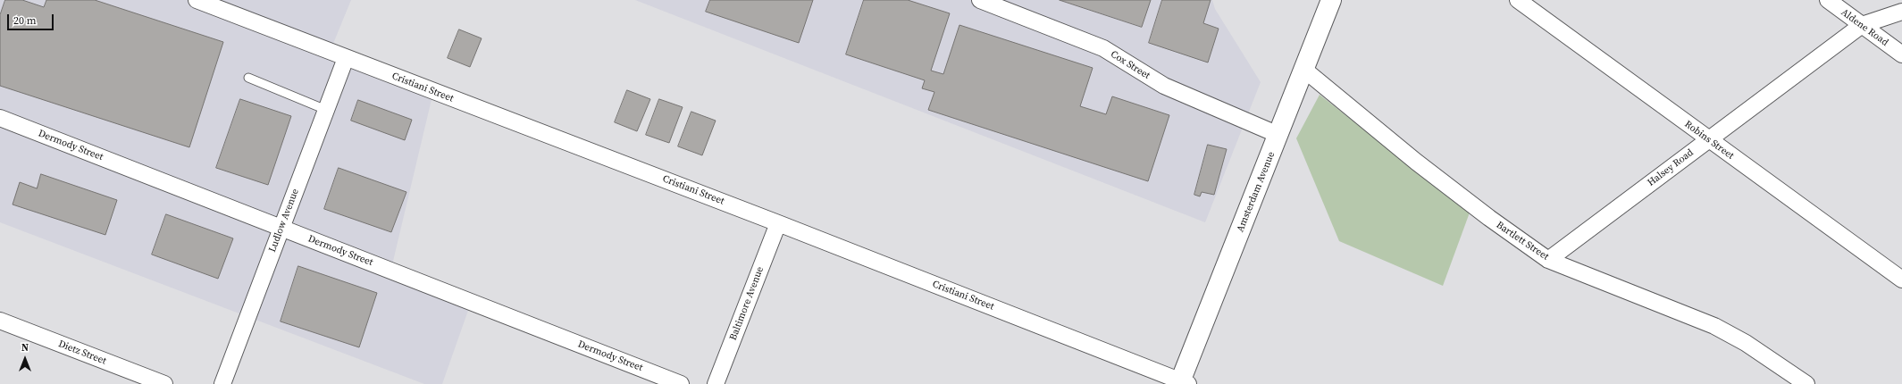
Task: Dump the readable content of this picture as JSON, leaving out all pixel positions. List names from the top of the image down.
{
  "streets": {
    "main road": ["Amsterdam Avenue"],
    "street": [
      "Aldene Road",
      "Cox Street",
      "Cristiani Street",
      "Robins Street",
      "Dermody Street",
      "Halsey Road",
      "Ludlow Avenue",
      "Bartlett Street",
      "Baltimore Avenue",
      "Dietz Street"
    ]
  },
  "crossings": [
    ["Aldene Road", "Halsey Road"],
    ["Cox Street", "Amsterdam Avenue"],
    ["Cristiani Street", "Amsterdam Avenue"],
    ["Cristiani Street", "Ludlow Avenue"],
    ["Cristiani Street", "Baltimore Avenue"],
    ["Robins Street", "Halsey Road"],
    ["Dermody Street", "Ludlow Avenue"],
    ["Halsey Road", "Bartlett Street"],
    ["Amsterdam Avenue", "Bartlett Street"]
  ],
  "scale_bar": "20 m",
  "north": "top"
}
